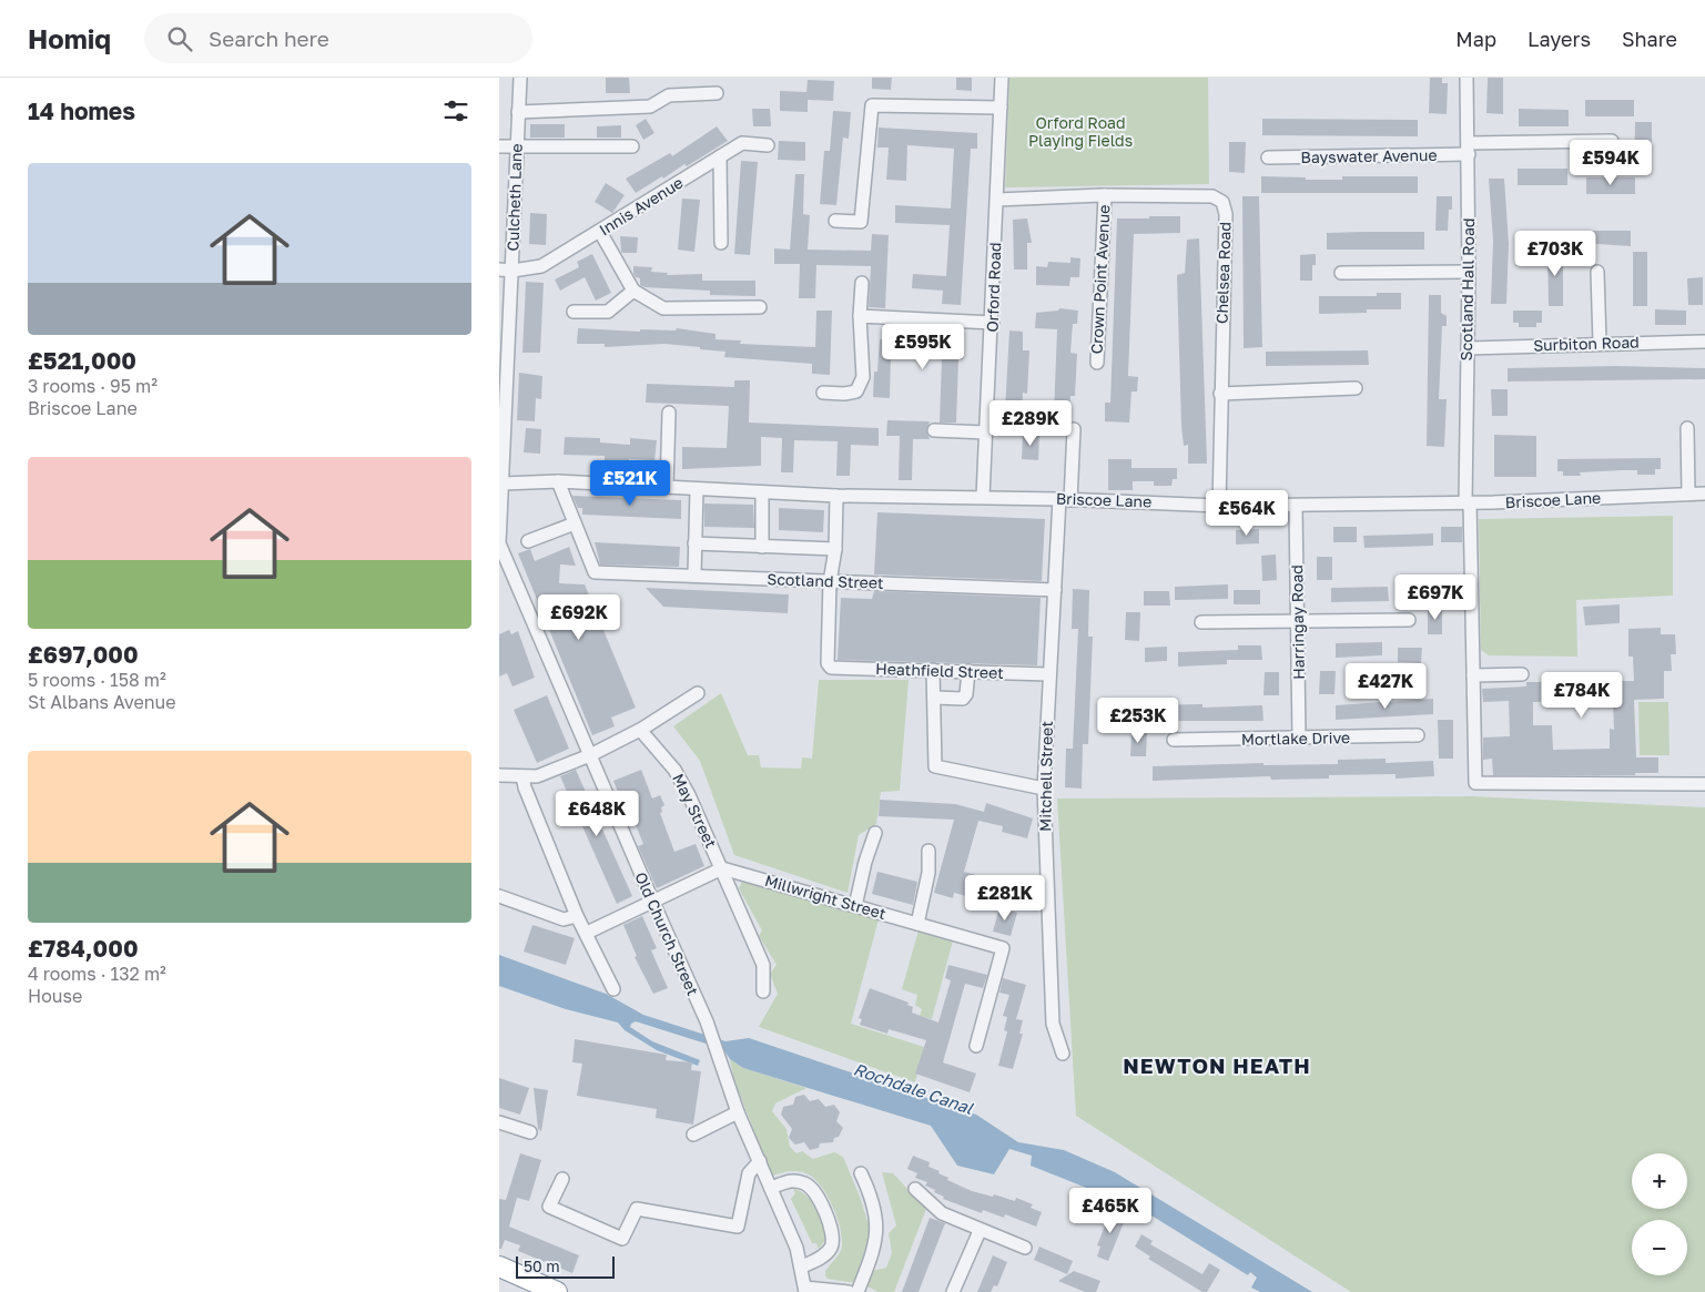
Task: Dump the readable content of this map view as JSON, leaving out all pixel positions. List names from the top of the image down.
{
  "streets": {
    "street": [
      "Bayswater Avenue",
      "Culcheth Lane",
      "Innis Avenue",
      "Chelsea Road",
      "Crown Point Avenue",
      "Orford Road",
      "Scotland Hall Road",
      "Surbiton Road",
      "Briscoe Lane",
      "Scotland Street",
      "Harringay Road",
      "Heathfield Street",
      "Mortlake Drive",
      "Mitchell Street",
      "May Street",
      "Millwright Street",
      "Old Church Street"
    ]
  },
  "crossings": [
    ["Bayswater Avenue", "Scotland Hall Road"],
    ["Culcheth Lane", "Innis Avenue"],
    ["Culcheth Lane", "Briscoe Lane"],
    ["Culcheth Lane", "Old Church Street"],
    ["Chelsea Road", "Crown Point Avenue"],
    ["Chelsea Road", "Orford Road"],
    ["Chelsea Road", "Briscoe Lane"],
    ["Orford Road", "Briscoe Lane"],
    ["Scotland Hall Road", "Surbiton Road"],
    ["Scotland Hall Road", "Briscoe Lane"],
    ["Briscoe Lane", "Harringay Road"],
    ["Briscoe Lane", "Mitchell Street"],
    ["Briscoe Lane", "Old Church Street"],
    ["Scotland Street", "Heathfield Street"],
    ["Scotland Street", "Mitchell Street"],
    ["Harringay Road", "Mortlake Drive"],
    ["Heathfield Street", "Mitchell Street"],
    ["May Street", "Millwright Street"]
  ],
  "districts": ["NEWTON HEATH"],
  "water": ["Rochdale Canal"],
  "parks": ["Orford Road Playing Fields"],
  "scale_bar": "50 m",
  "page": {
    "header": "Homiq",
    "search": "Search here",
    "nav": ["Map", "Layers", "Share"],
    "heading": "14 homes",
    "price": [
      "£594K",
      "£703K",
      "£595K",
      "£289K",
      "£521K",
      "£564K",
      "£697K",
      "£692K",
      "£427K",
      "£784K",
      "£253K",
      "£648K",
      "£281K",
      "£465K"
    ],
    "list": [
      {
        "name": "£521,000",
        "note": "3 rooms · 95 m² · Briscoe Lane"
      },
      {
        "name": "£697,000",
        "note": "5 rooms · 158 m² · St Albans Avenue"
      },
      {
        "name": "£784,000",
        "note": "4 rooms · 132 m² · House"
      }
    ],
    "map_buttons": ["+", "−"],
    "scale": "50 m"
  }
}
